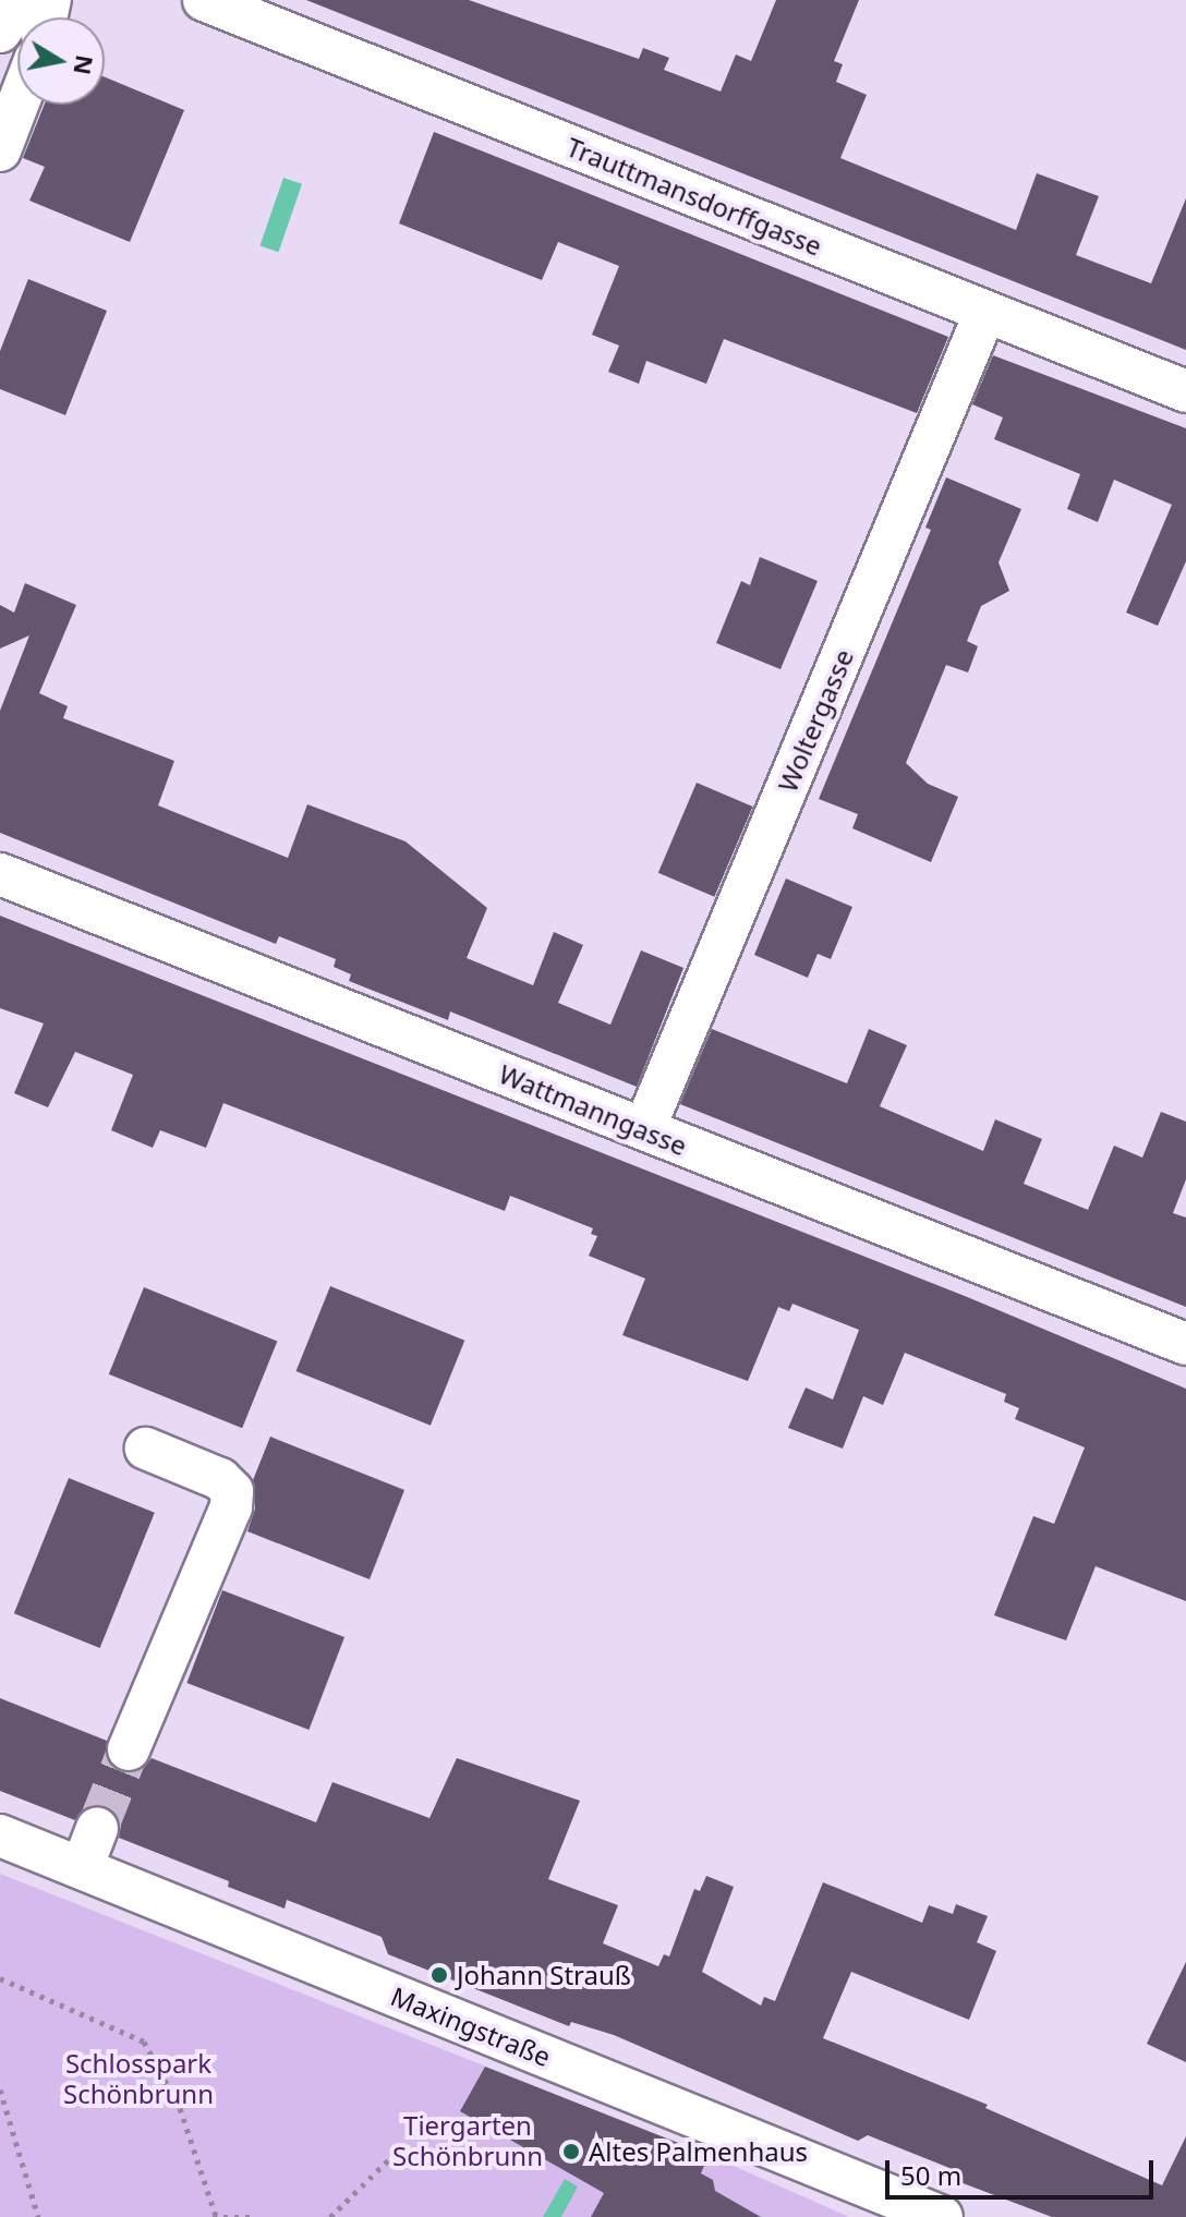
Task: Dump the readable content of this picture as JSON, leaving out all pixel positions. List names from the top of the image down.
{
  "streets": {
    "street": [
      "Trauttmansdorffgasse",
      "Woltergasse",
      "Wattmanngasse",
      "Maxingstraße"
    ]
  },
  "crossings": [
    ["Trauttmansdorffgasse", "Woltergasse"],
    ["Woltergasse", "Wattmanngasse"]
  ],
  "parks": ["Schlosspark Schönbrunn", "Tiergarten Schönbrunn"],
  "places": ["Johann Strauß", "Altes Palmenhaus"],
  "scale_bar": "50 m",
  "north": "right"
}
